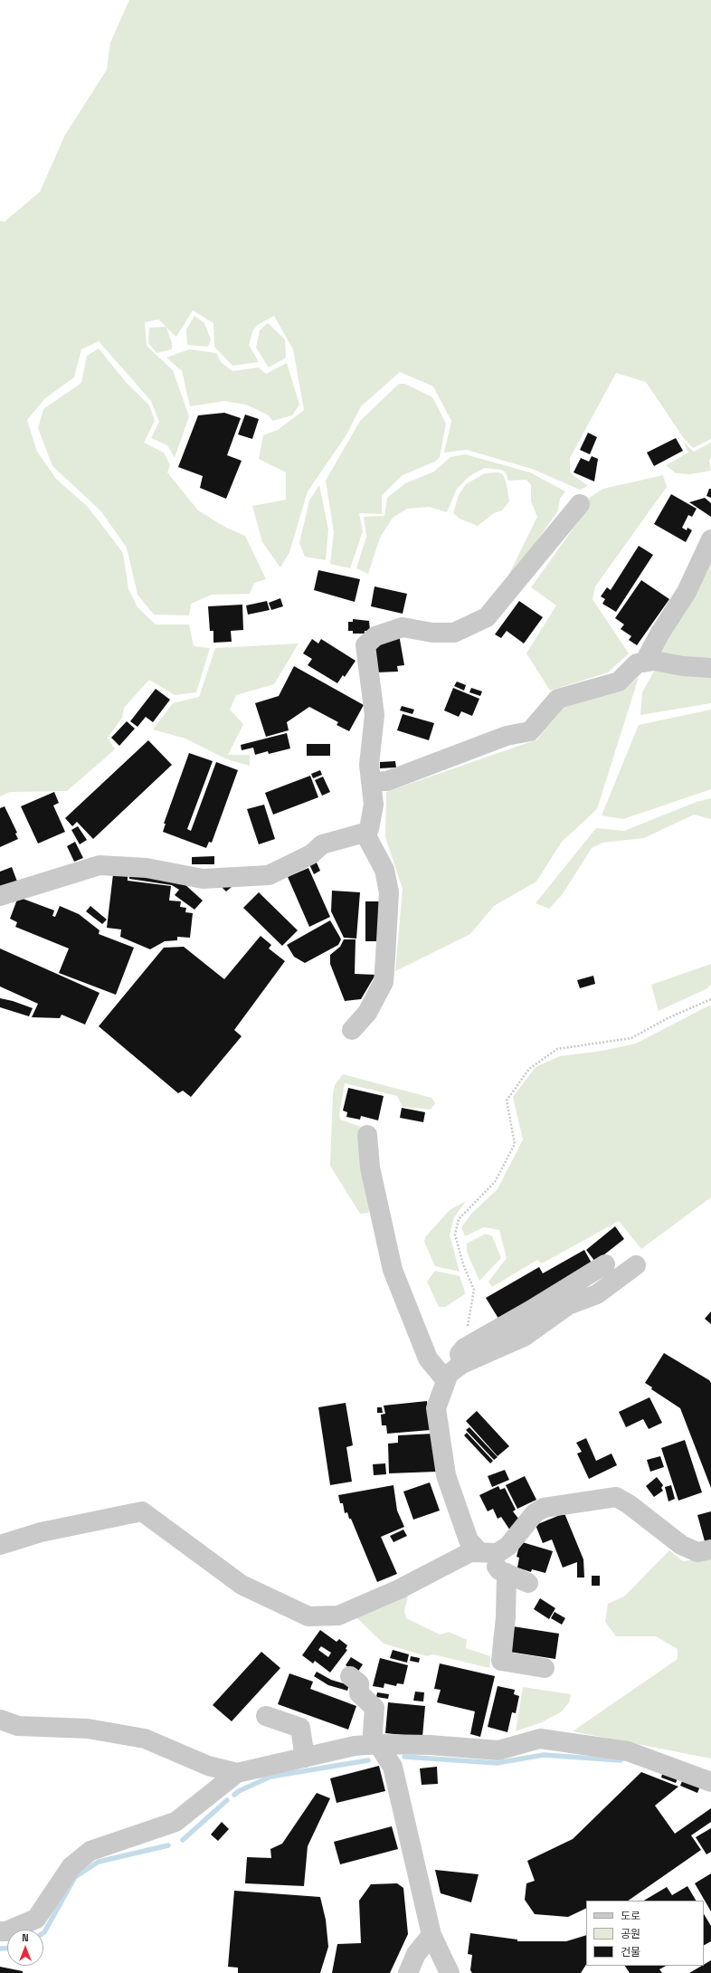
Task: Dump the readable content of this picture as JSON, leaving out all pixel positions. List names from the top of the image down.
{
  "legend": ["도로", "공원", "건물"],
  "north": "top"
}
